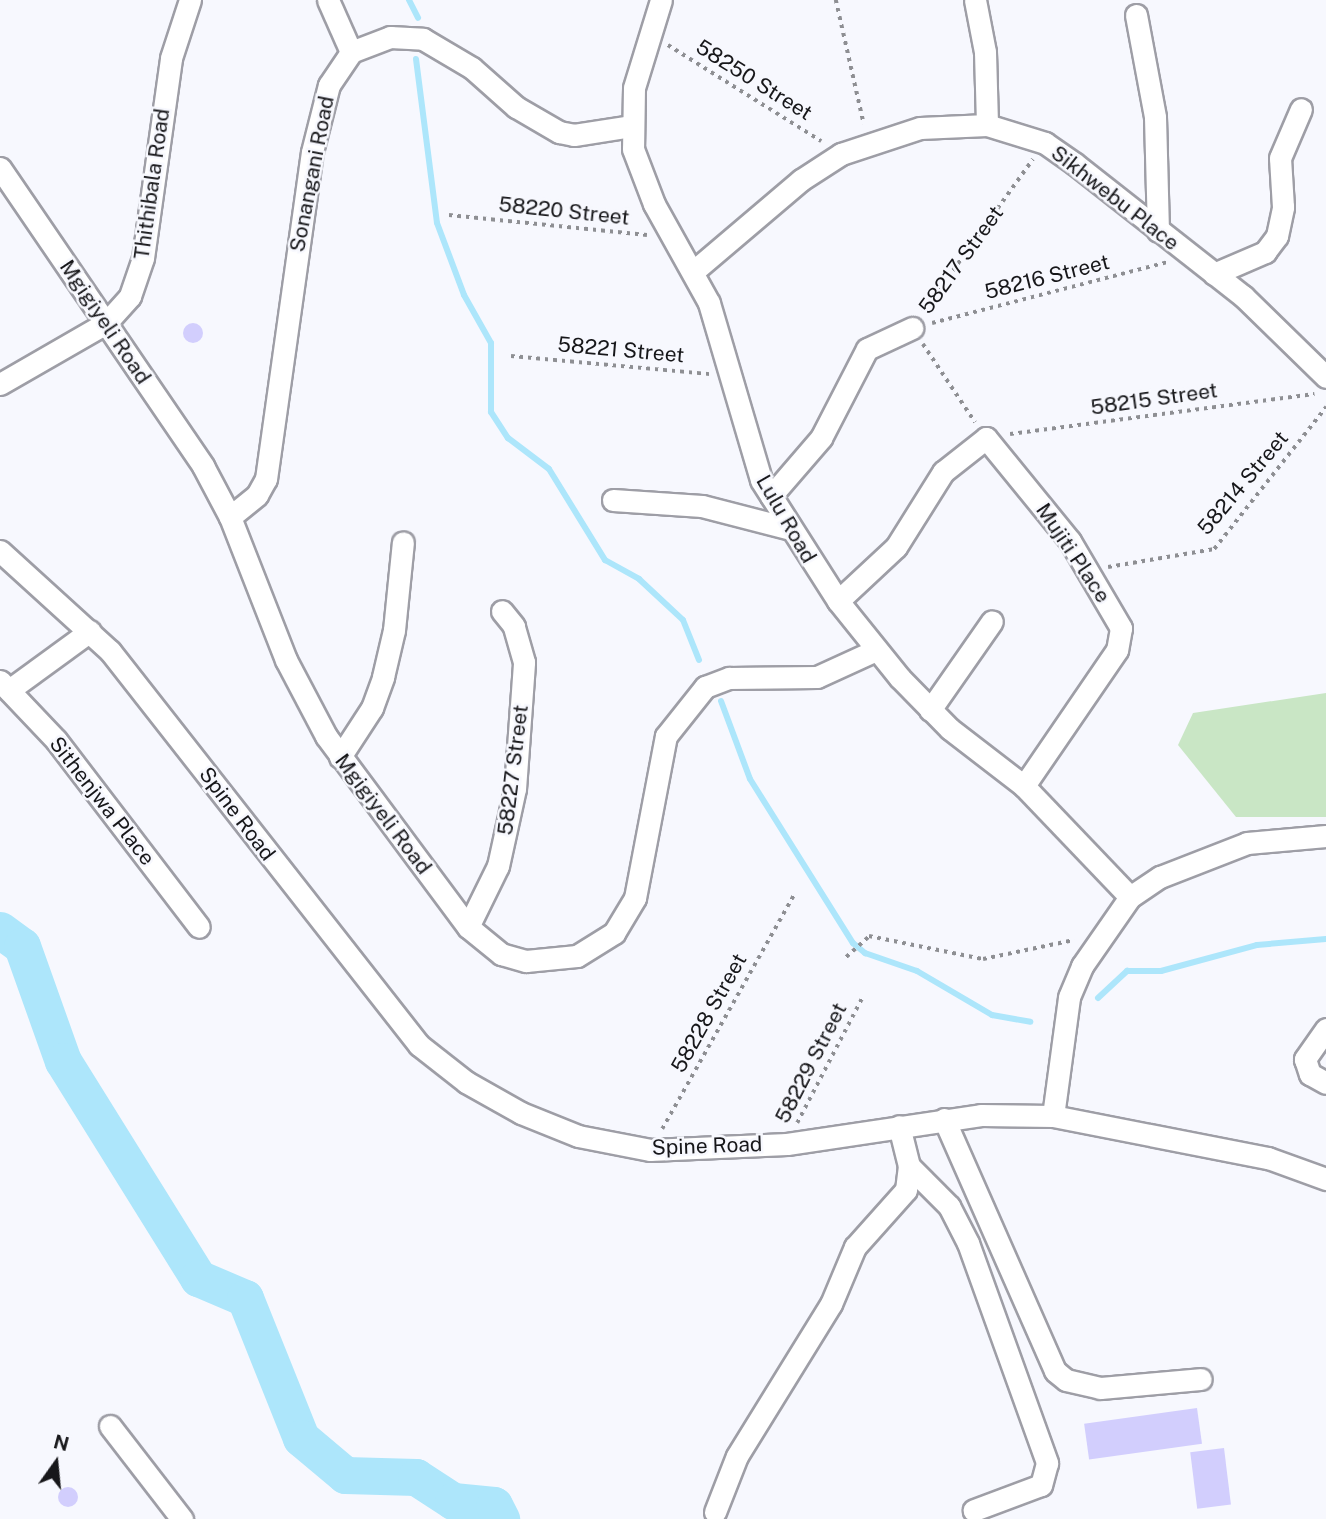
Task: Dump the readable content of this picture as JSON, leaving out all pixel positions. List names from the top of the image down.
{
  "streets": {
    "street": [
      "Sonangani Road",
      "Thithibala Road",
      "Sikhwebu Place",
      "58217 Street",
      "Mgigiyeli Road",
      "Lulu Road",
      "Mujiti Place",
      "58227 Street",
      "Sithenjwa Place",
      "Spine Road"
    ],
    "path": [
      "58250 Street",
      "58220 Street",
      "58216 Street",
      "58221 Street",
      "58215 Street",
      "58214 Street",
      "58228 Street",
      "58229 Street"
    ]
  },
  "crossings": [
    ["58250 Street", "Sikhwebu Place"],
    ["58250 Street", "Lulu Road"],
    ["Sonangani Road", "Mgigiyeli Road"],
    ["Thithibala Road", "Mgigiyeli Road"],
    ["Sikhwebu Place", "58217 Street"],
    ["Sikhwebu Place", "58216 Street"],
    ["Sikhwebu Place", "Lulu Road"],
    ["58220 Street", "Lulu Road"],
    ["58217 Street", "58216 Street"],
    ["58217 Street", "Lulu Road"],
    ["Mgigiyeli Road", "Lulu Road"],
    ["Mgigiyeli Road", "58227 Street"],
    ["58221 Street", "Lulu Road"],
    ["58215 Street", "Mujiti Place"],
    ["58214 Street", "Mujiti Place"],
    ["Lulu Road", "Mujiti Place"],
    ["Spine Road", "58228 Street"],
    ["Spine Road", "58229 Street"]
  ],
  "north": "top"
}
